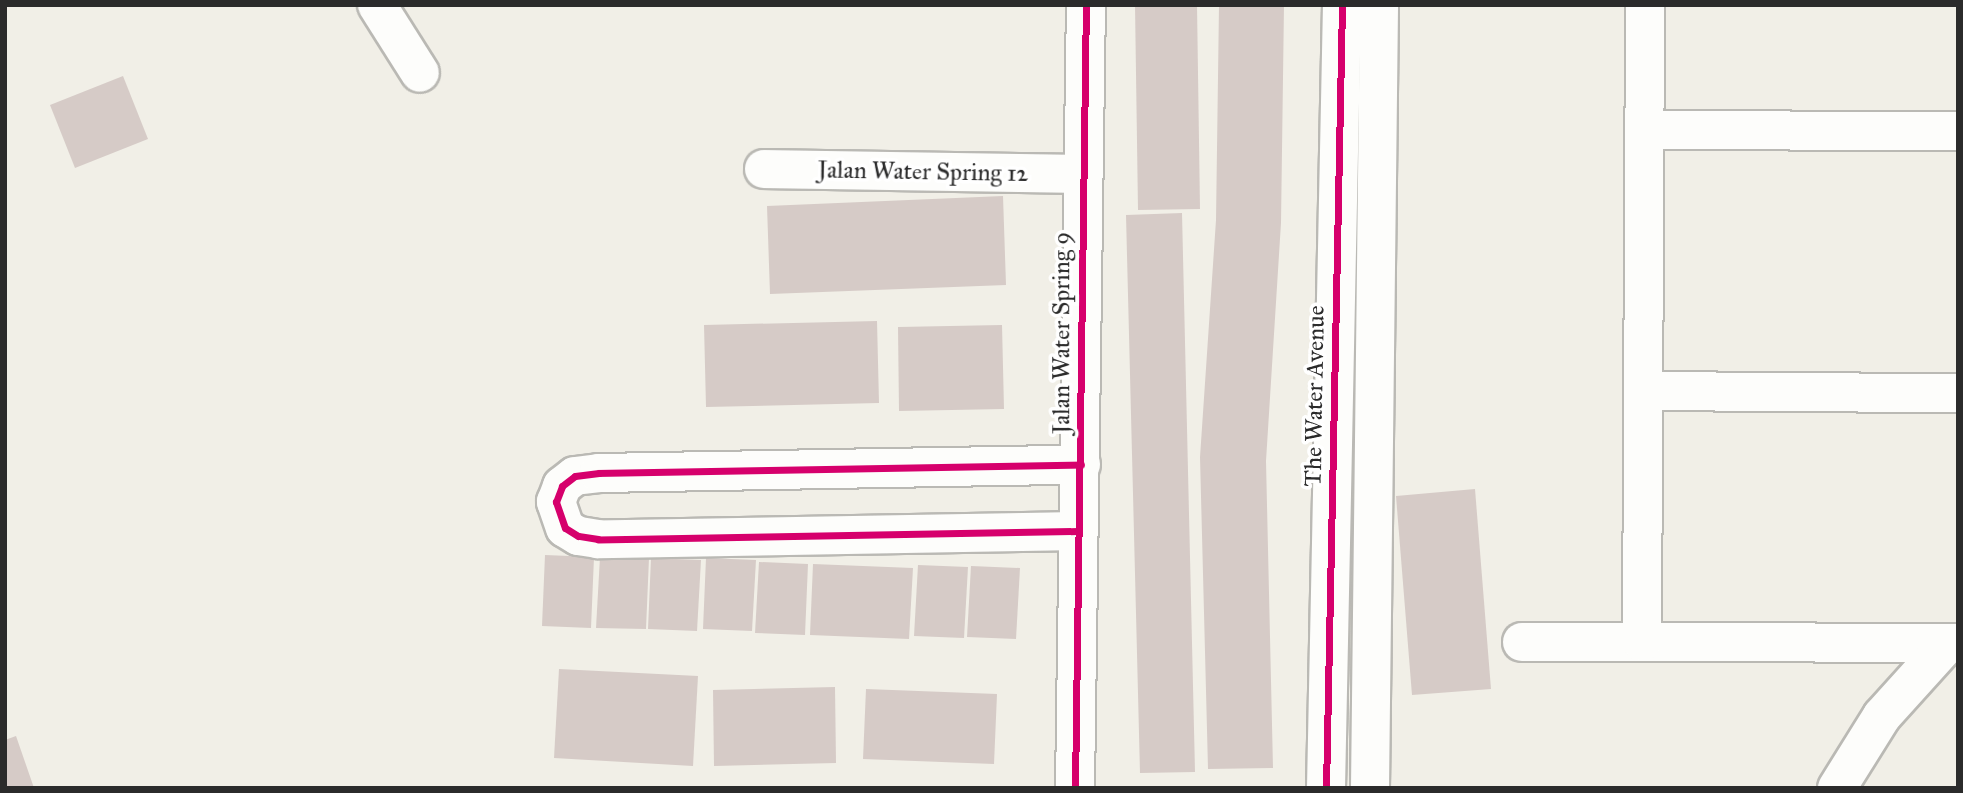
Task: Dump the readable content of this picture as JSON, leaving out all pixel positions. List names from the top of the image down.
{
  "streets": {
    "street": ["Jalan Water Spring 12", "Jalan Water Spring 9", "The Water Avenue"]
  },
  "crossings": [
    ["Jalan Water Spring 12", "Jalan Water Spring 9"]
  ]
}
